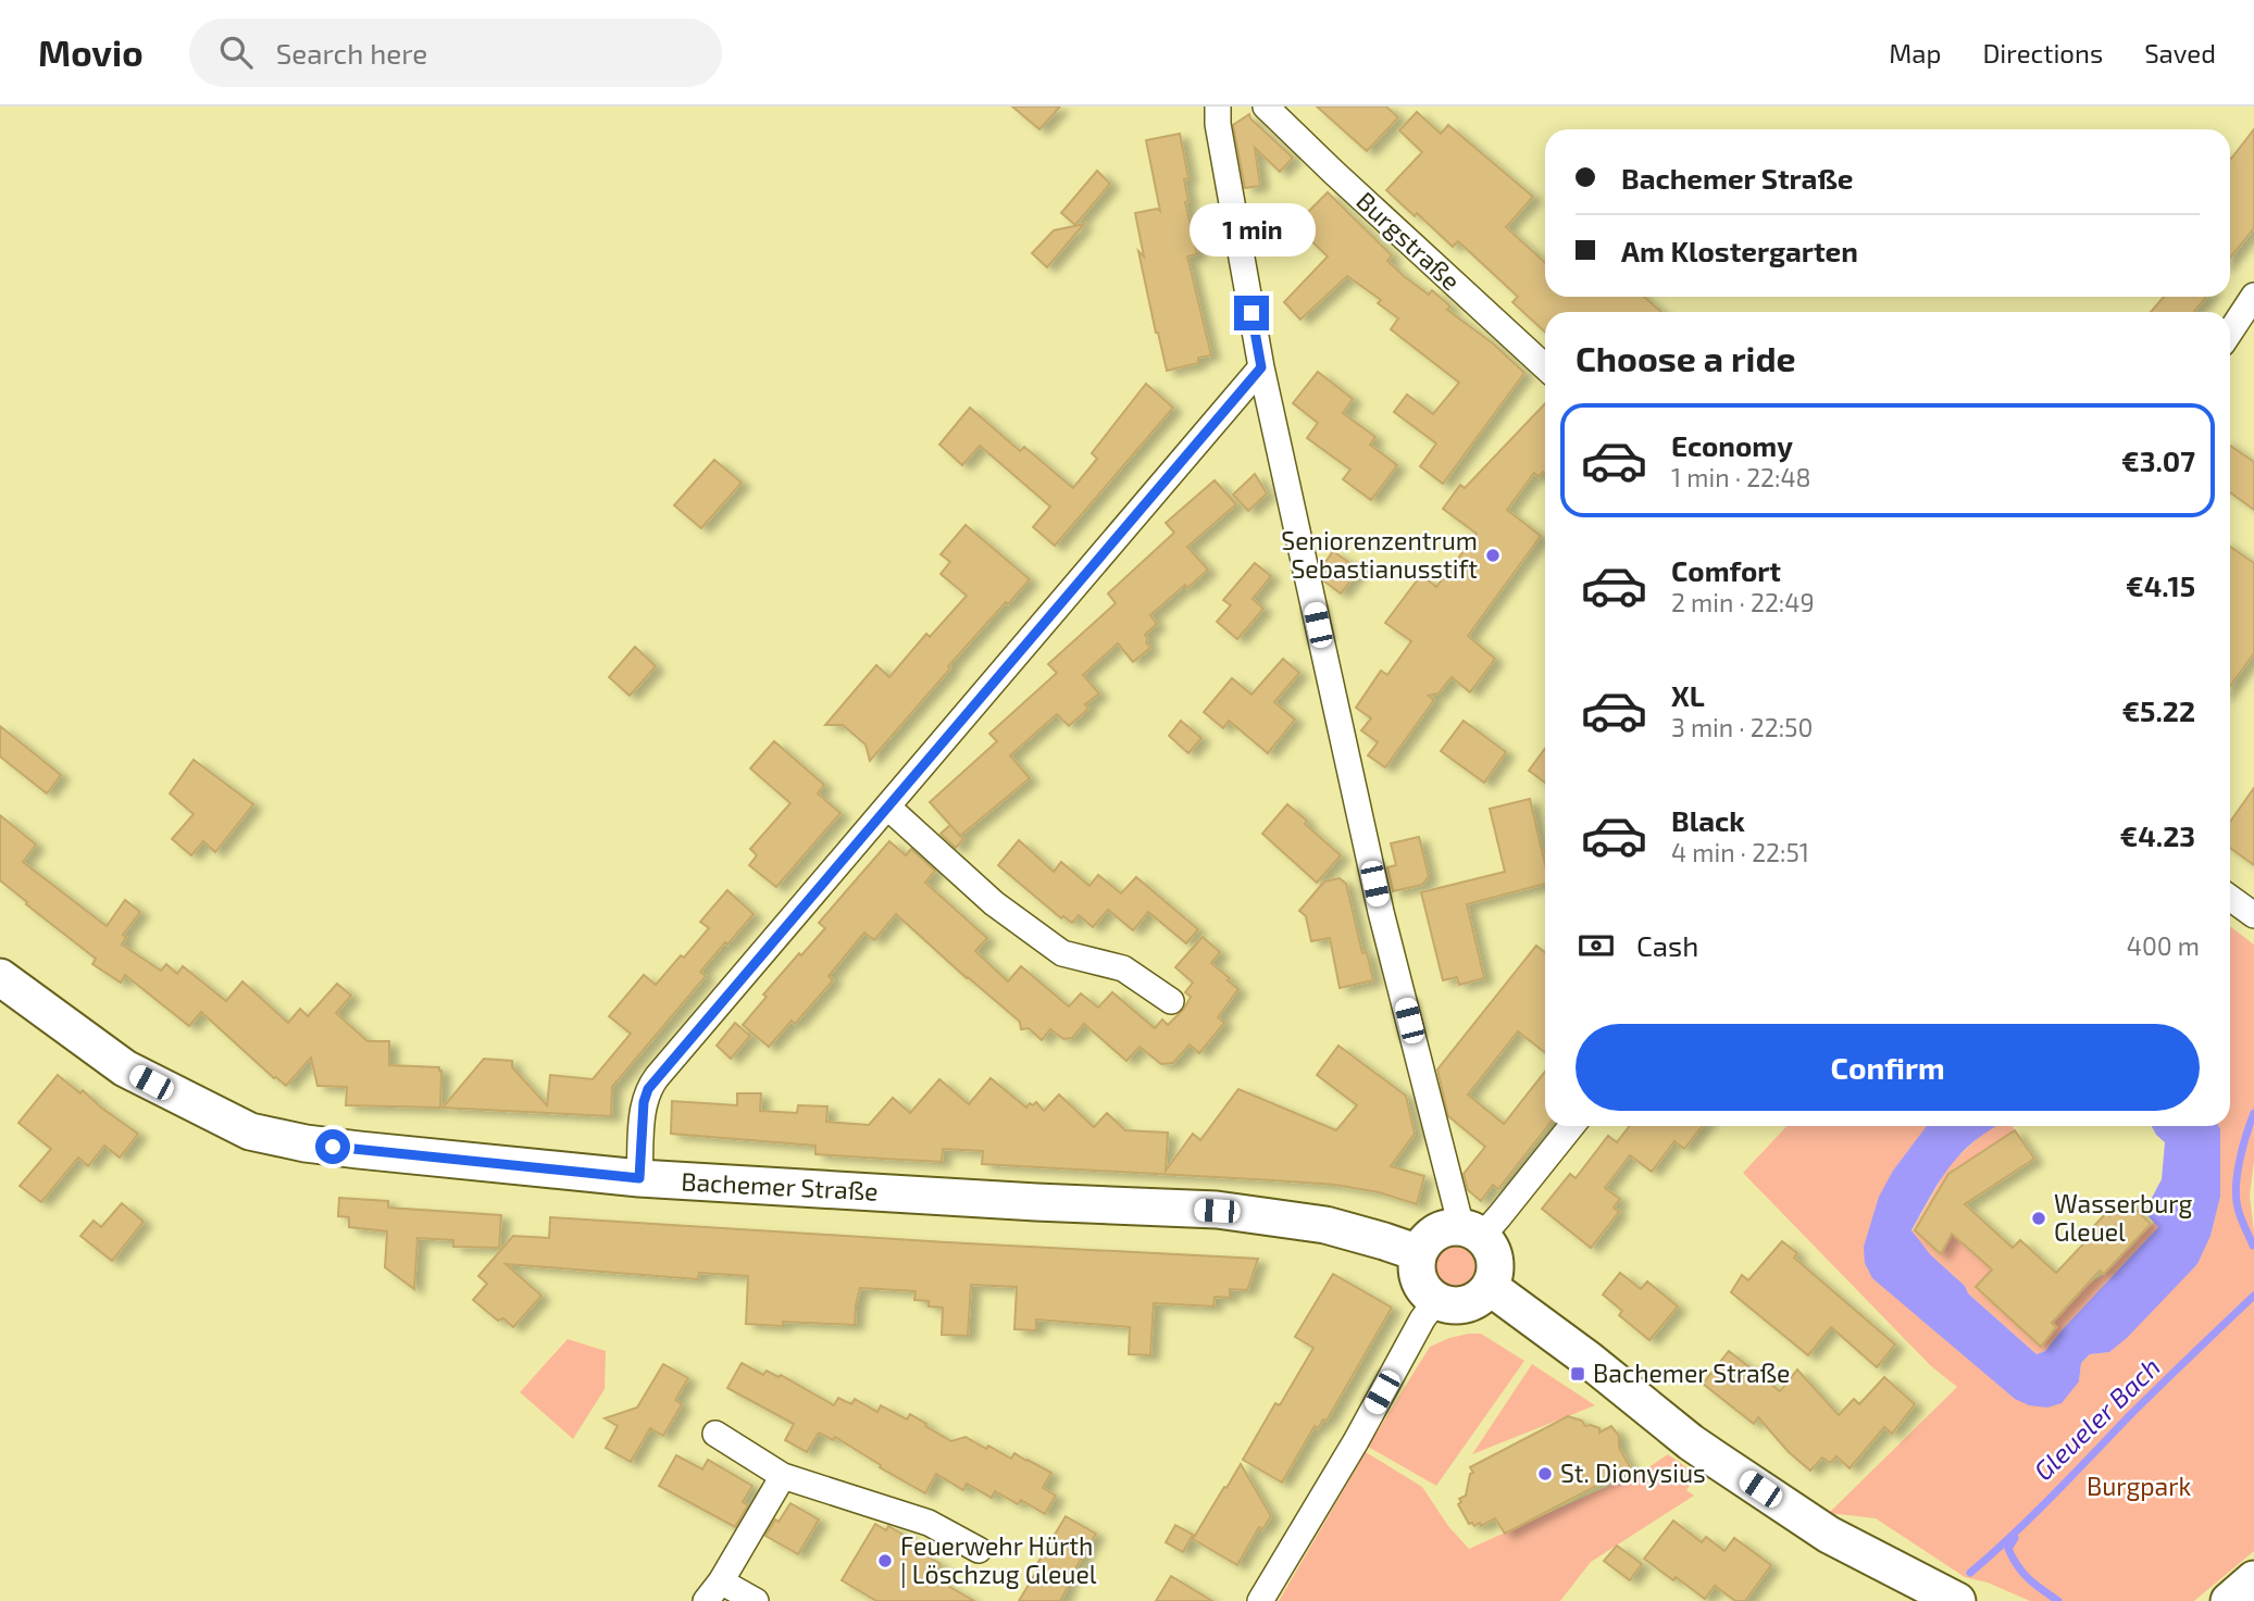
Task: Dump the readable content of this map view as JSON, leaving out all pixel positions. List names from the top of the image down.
{
  "streets": {
    "street": ["Burgstraße", "Bachemer Straße"]
  },
  "water": ["Gleueler Bach"],
  "parks": ["Burgpark"],
  "places": {
    "other": [
      "Seniorenzentrum Sebastianusstift",
      "Wasserburg Gleuel",
      "St. Dionysius",
      "Feuerwehr Hürth | Löschzug Gleuel"
    ],
    "transit": ["Bachemer Straße"]
  },
  "page": {
    "header": "Movio",
    "search": "Search here",
    "nav": ["Map", "Directions", "Saved"],
    "banner": ["Bachemer Straße", "Am Klostergarten"],
    "bubble": "1 min",
    "heading": "Choose a ride",
    "list": [
      {
        "name": "Economy",
        "note": "1 min · 22:48",
        "value": "€3.07"
      },
      {
        "name": "Comfort",
        "note": "2 min · 22:49",
        "value": "€4.15"
      },
      {
        "name": "XL",
        "note": "3 min · 22:50",
        "value": "€5.22"
      },
      {
        "name": "Black",
        "note": "4 min · 22:51",
        "value": "€4.23"
      }
    ],
    "pay": ["Cash", "400 m"],
    "buttons": "Confirm"
  }
}
